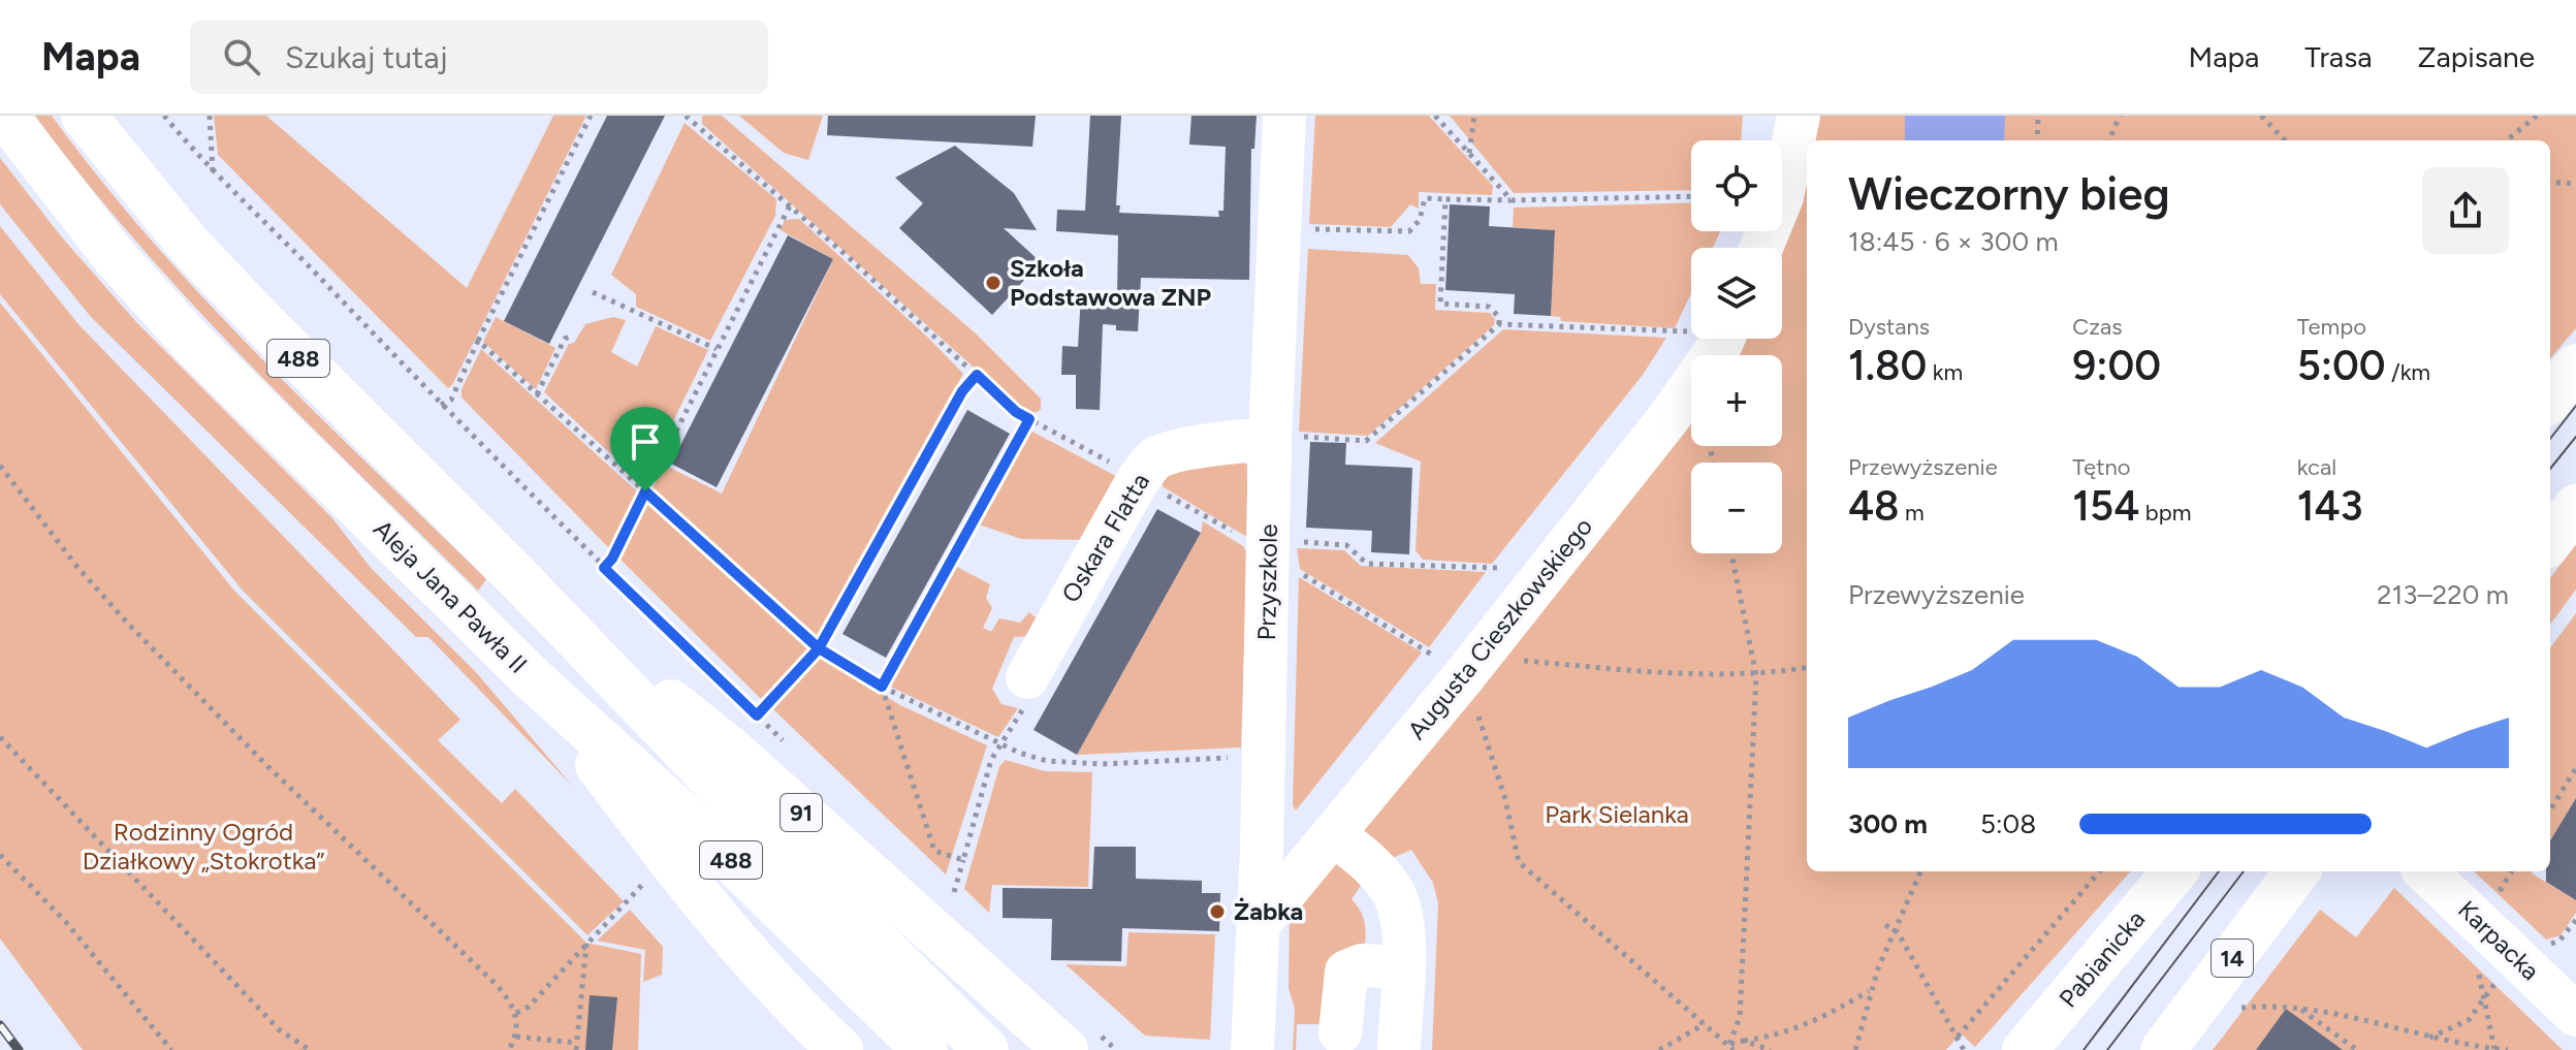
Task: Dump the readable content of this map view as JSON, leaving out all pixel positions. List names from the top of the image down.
{
  "streets": {
    "main road": [
      "488",
      "Aleja Jana Pawła II",
      "91",
      "14",
      "Pabianicka"
    ],
    "street": [
      "Oskara Flatta",
      "Przyszkole",
      "Augusta Cieszkowskiego",
      "Karpacka"
    ]
  },
  "crossings": [
    ["488", "91"],
    ["Oskara Flatta", "Przyszkole"],
    ["Przyszkole", "Augusta Cieszkowskiego"]
  ],
  "parks": ["Park Sielanka", "Rodzinny Ogród Działkowy „Stokrotka”"],
  "places": ["Szkoła Podstawowa ZNP", "Żabka"],
  "page": {
    "header": "Mapa",
    "search": "Szukaj tutaj",
    "nav": ["Mapa", "Trasa", "Zapisane"],
    "map_buttons": ["+", "−"],
    "heading": ["Wieczorny bieg", "18:45 · 6 × 300 m"],
    "stats": [
      ["Dystans", "1.80 km"],
      ["Czas", "9:00"],
      ["Tempo", "5:00 /km"],
      ["Przewyższenie", "48 m"],
      ["Tętno", "154 bpm"],
      ["kcal", "143"]
    ],
    "chart": ["Przewyższenie", "213–220 m"],
    "list": [
      {
        "name": "300 m",
        "note": "5:08"
      }
    ]
  }
}
